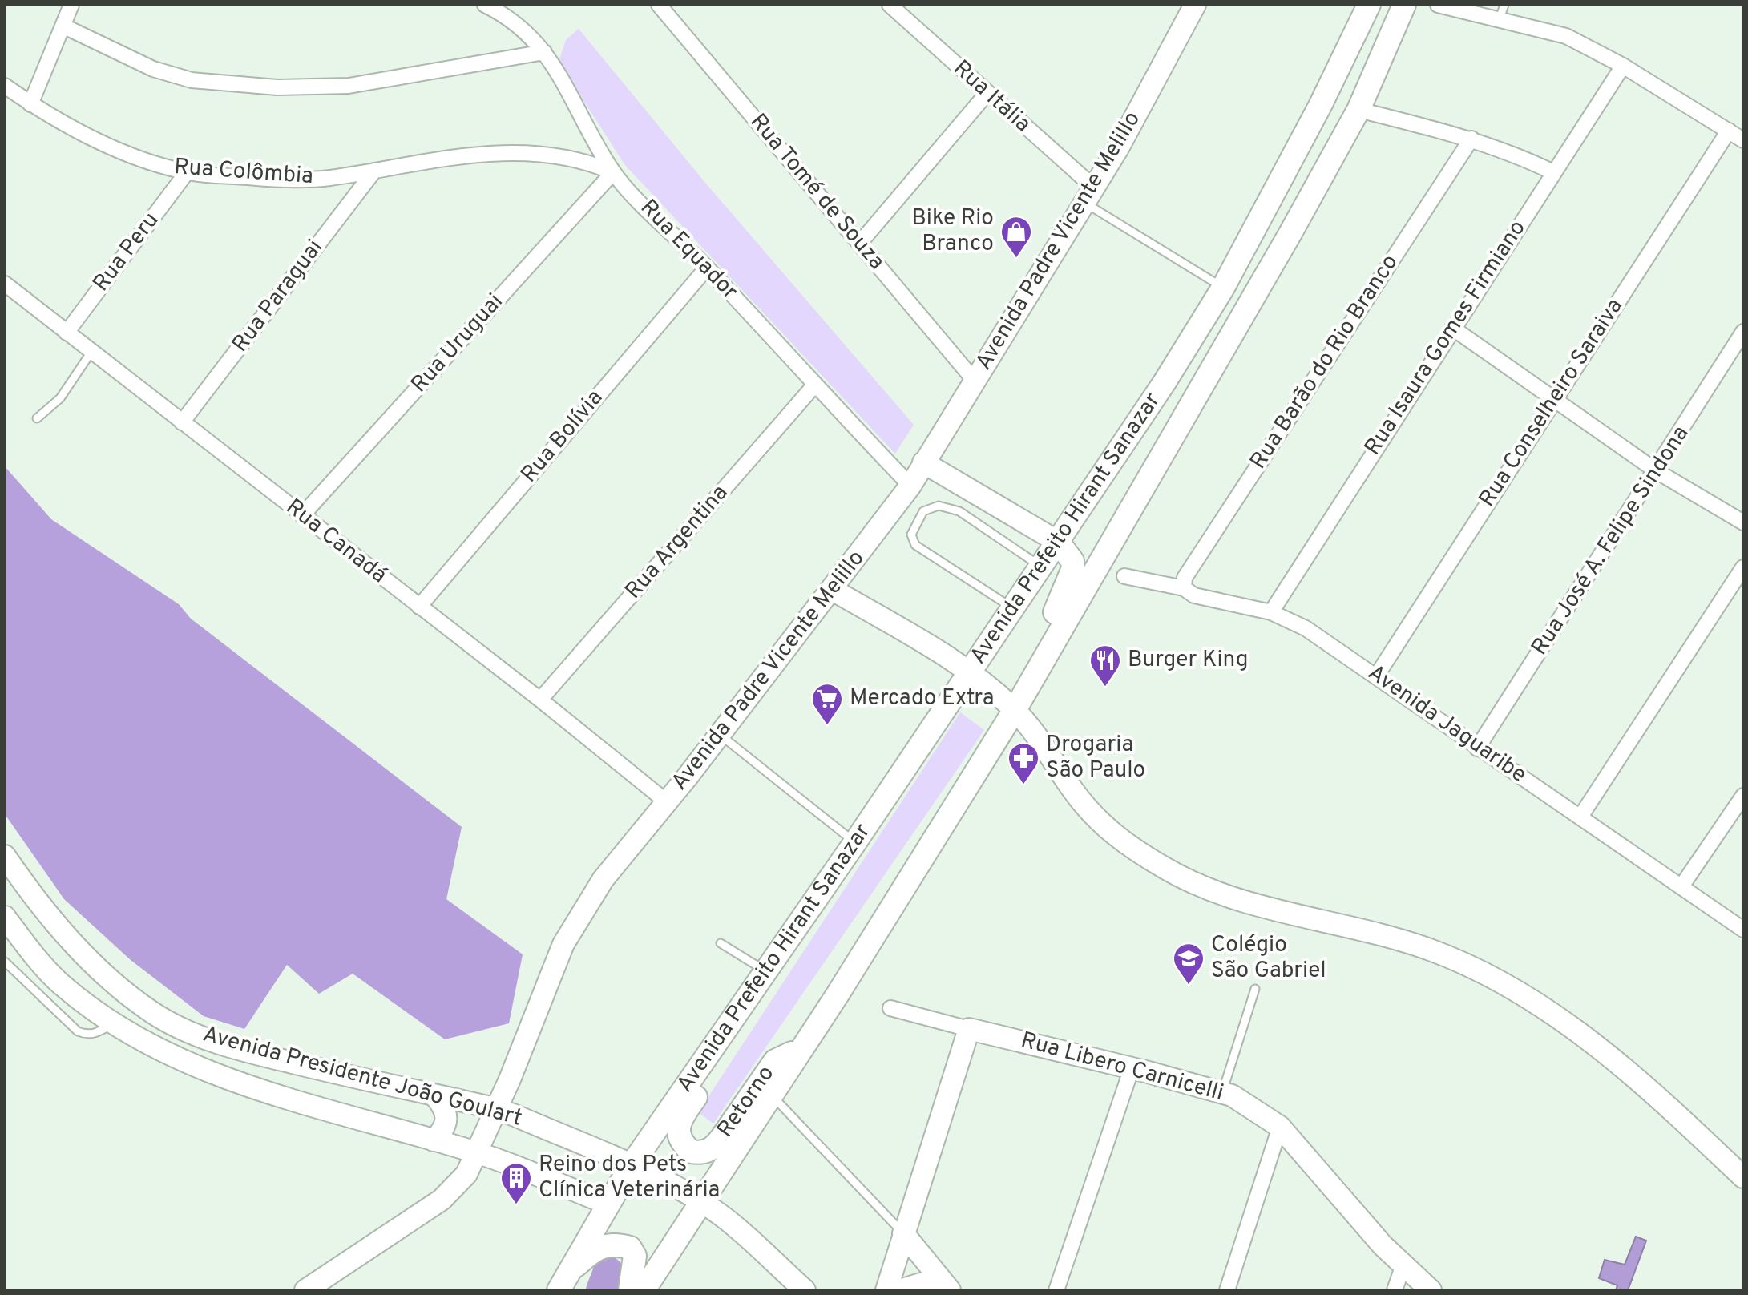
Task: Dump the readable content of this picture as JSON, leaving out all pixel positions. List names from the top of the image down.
{
  "streets": {
    "main road": [
      "Avenida Padre Vicente Melillo",
      "Avenida Prefeito Hirant Sanazar",
      "Rua Libero Carnicelli",
      "Avenida Presidente João Goulart",
      "Retorno"
    ],
    "street": [
      "Rua Itália",
      "Rua Colômbia",
      "Rua Tomé de Souza",
      "Rua Equador",
      "Rua Peru",
      "Rua Paraguai",
      "Rua Isaura Gomes Firmiano",
      "Rua Uruguai",
      "Rua Barão do Rio Branco",
      "Rua Conselheiro Saraiva",
      "Rua Bolívia",
      "Rua José A. Felipe Sindona",
      "Rua Canadá",
      "Rua Argentina",
      "Avenida Jaguaribe"
    ]
  },
  "crossings": [
    ["Rua Itália", "Avenida Padre Vicente Melillo"],
    ["Rua Colômbia", "Rua Equador"],
    ["Rua Colômbia", "Rua Peru"],
    ["Rua Colômbia", "Rua Paraguai"],
    ["Rua Colômbia", "Rua Uruguai"],
    ["Rua Tomé de Souza", "Avenida Padre Vicente Melillo"],
    ["Avenida Padre Vicente Melillo", "Rua Equador"],
    ["Avenida Padre Vicente Melillo", "Rua Canadá"],
    ["Avenida Padre Vicente Melillo", "Avenida Presidente João Goulart"],
    ["Rua Equador", "Rua Uruguai"],
    ["Rua Equador", "Rua Bolívia"],
    ["Rua Equador", "Rua Argentina"],
    ["Rua Peru", "Rua Canadá"],
    ["Rua Paraguai", "Rua Canadá"],
    ["Rua Isaura Gomes Firmiano", "Avenida Jaguaribe"],
    ["Rua Uruguai", "Rua Canadá"],
    ["Rua Barão do Rio Branco", "Avenida Jaguaribe"],
    ["Rua Conselheiro Saraiva", "Avenida Jaguaribe"],
    ["Rua Bolívia", "Rua Canadá"],
    ["Avenida Prefeito Hirant Sanazar", "Avenida Presidente João Goulart"],
    ["Avenida Prefeito Hirant Sanazar", "Retorno"],
    ["Rua José A. Felipe Sindona", "Avenida Jaguaribe"],
    ["Rua Canadá", "Rua Argentina"]
  ],
  "places": {
    "shop": ["Bike Rio Branco"],
    "restaurant": ["Burger King"],
    "supermarket": ["Mercado Extra"],
    "pharmacy": ["Drogaria São Paulo"],
    "school or university": ["Colégio São Gabriel"],
    "building": ["Reino dos Pets Clínica Veterinária"]
  }
}
